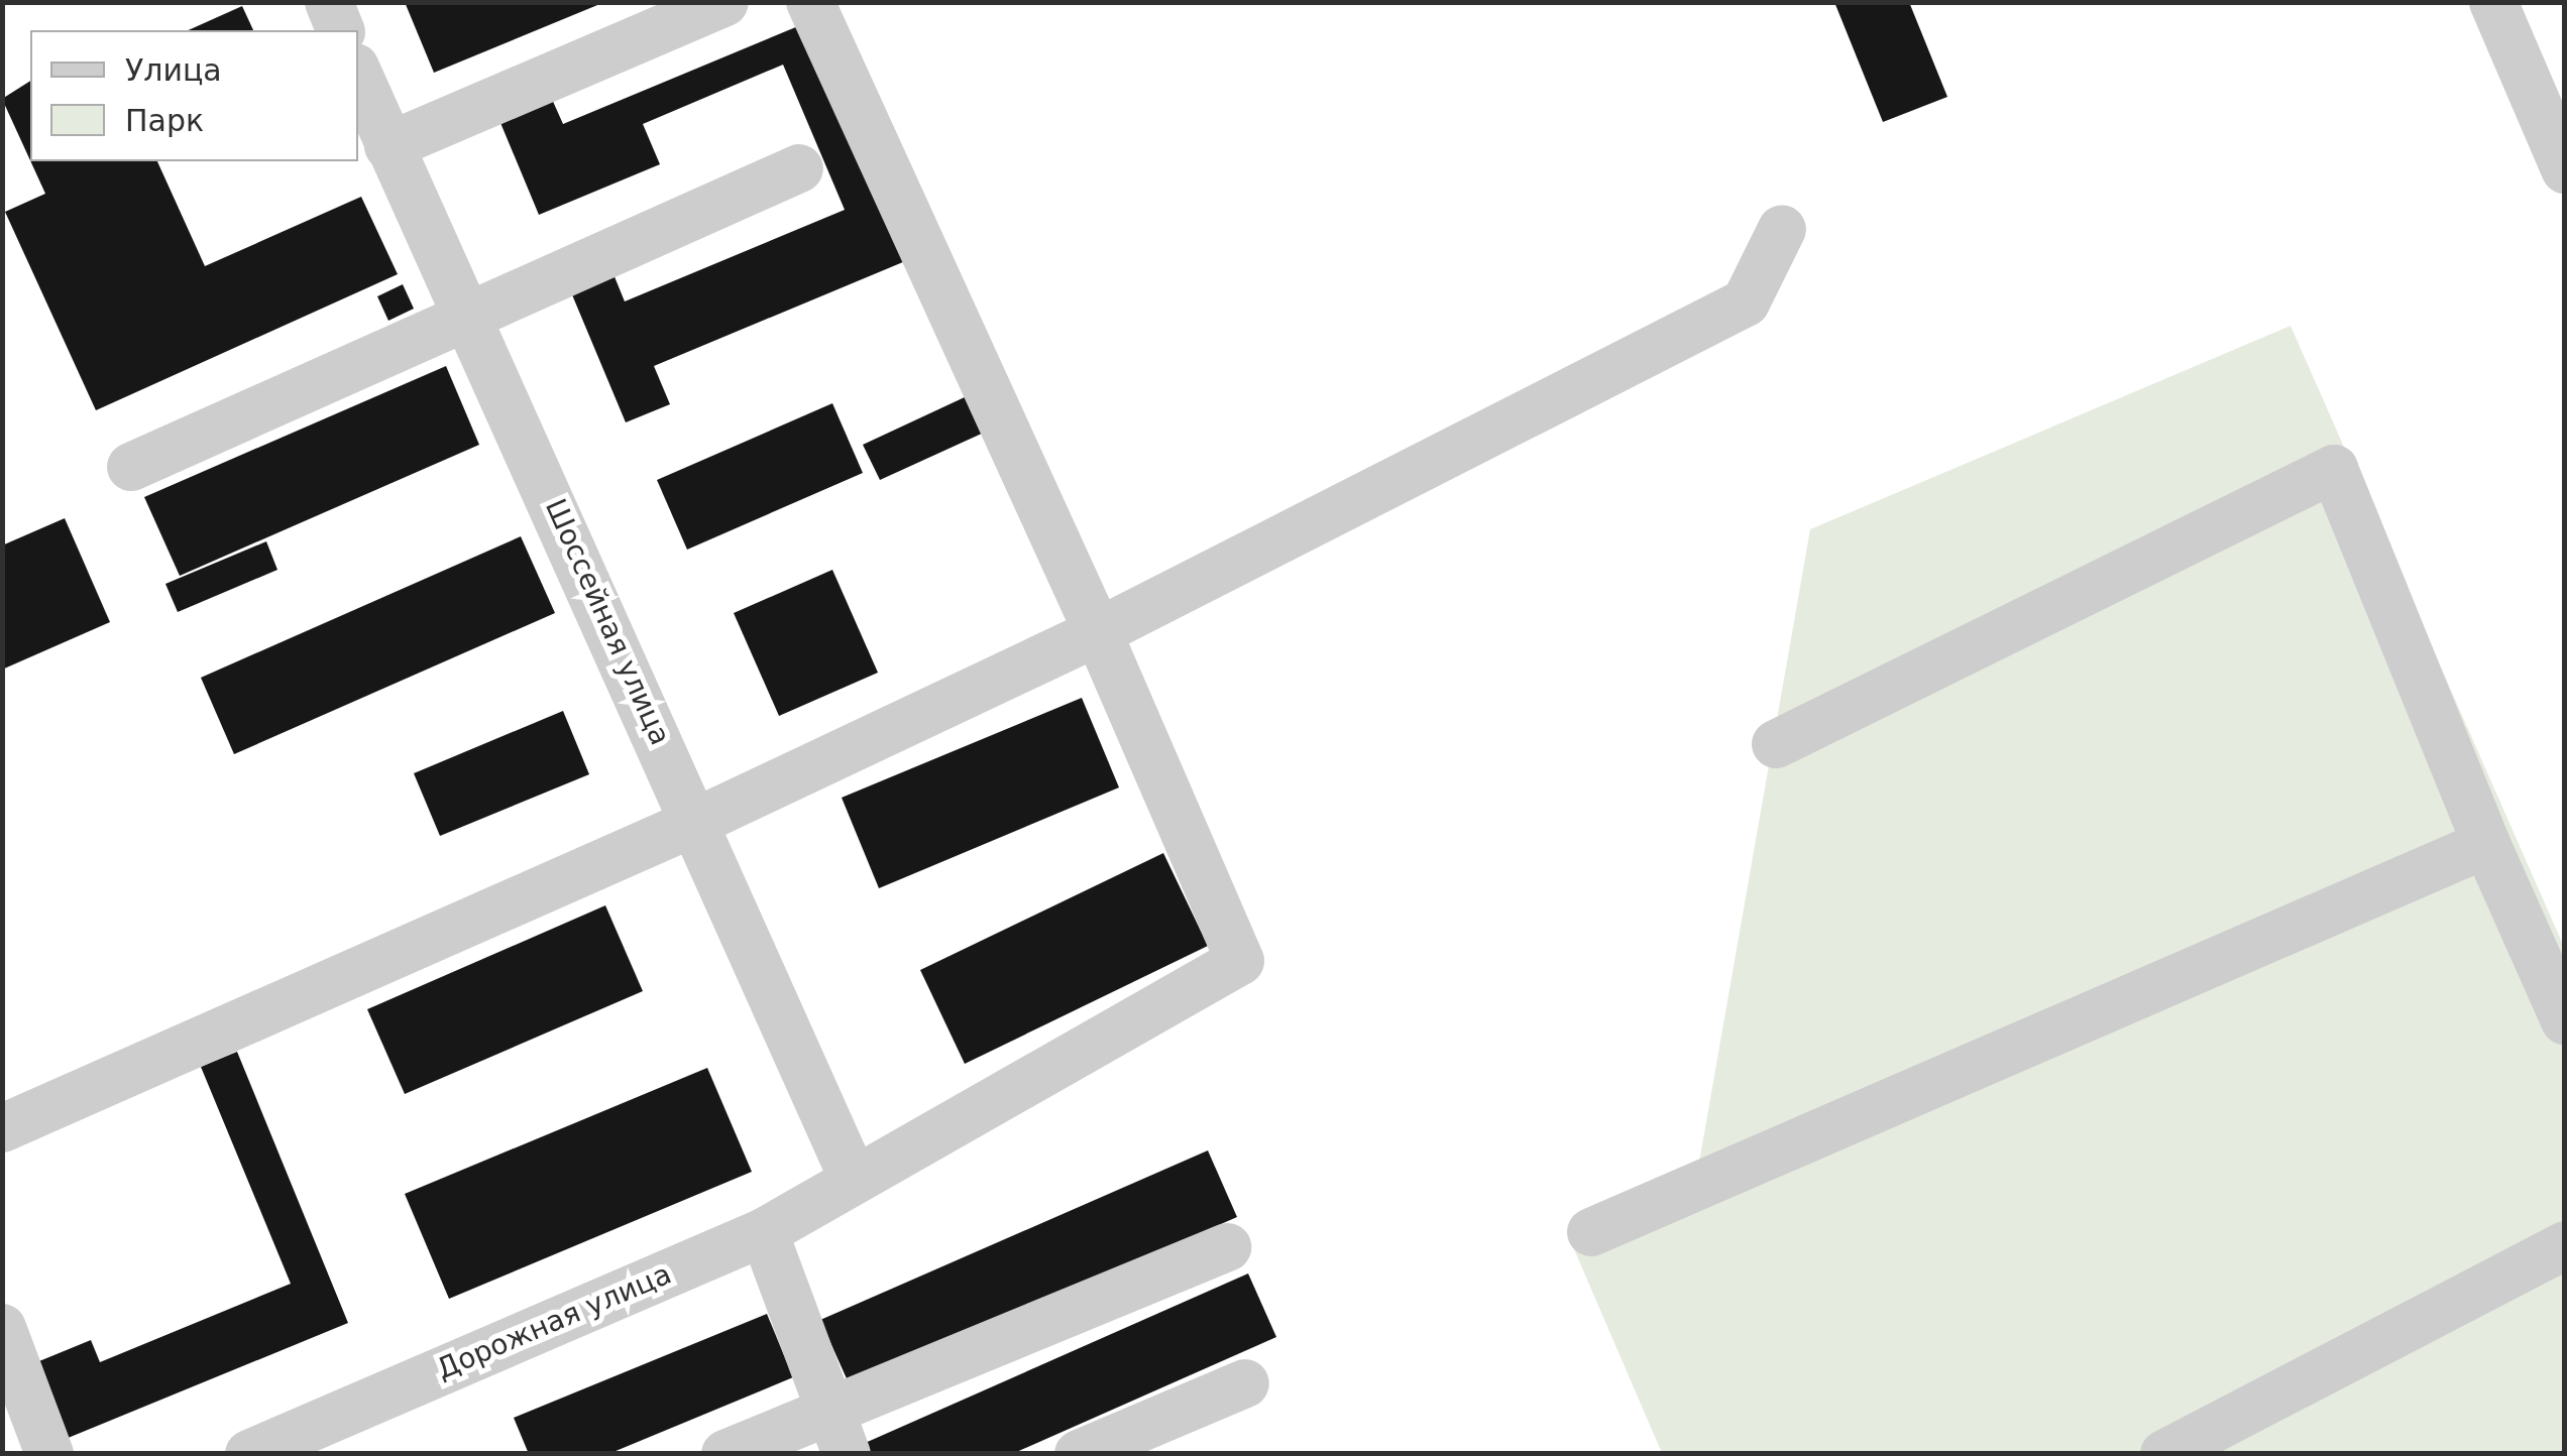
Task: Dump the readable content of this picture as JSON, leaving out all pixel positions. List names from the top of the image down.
{
  "streets": {
    "street": ["Шоссейная улица", "Дорожная улица"]
  },
  "crossings": [
    ["Шоссейная улица", "Дорожная улица"]
  ],
  "legend": ["Улица", "Парк"]
}
